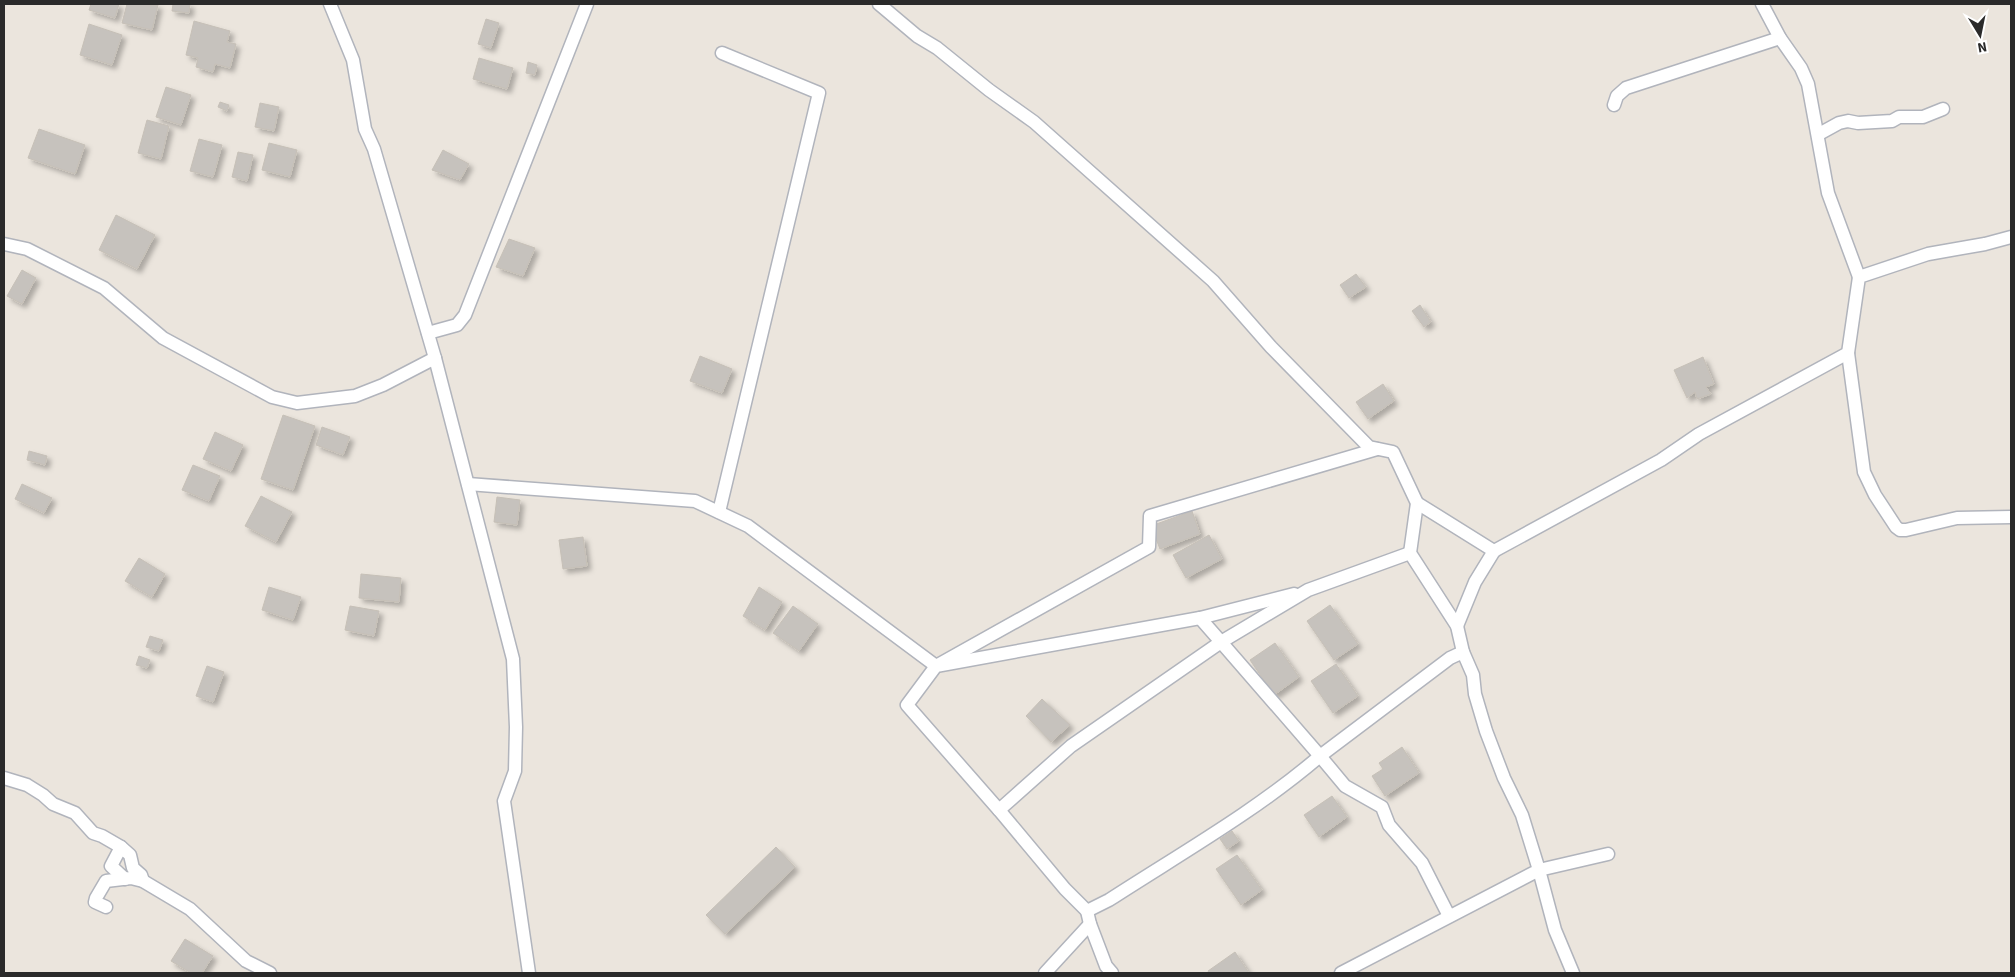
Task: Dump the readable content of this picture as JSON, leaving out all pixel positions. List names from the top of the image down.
{
  "north": "bottom"
}
